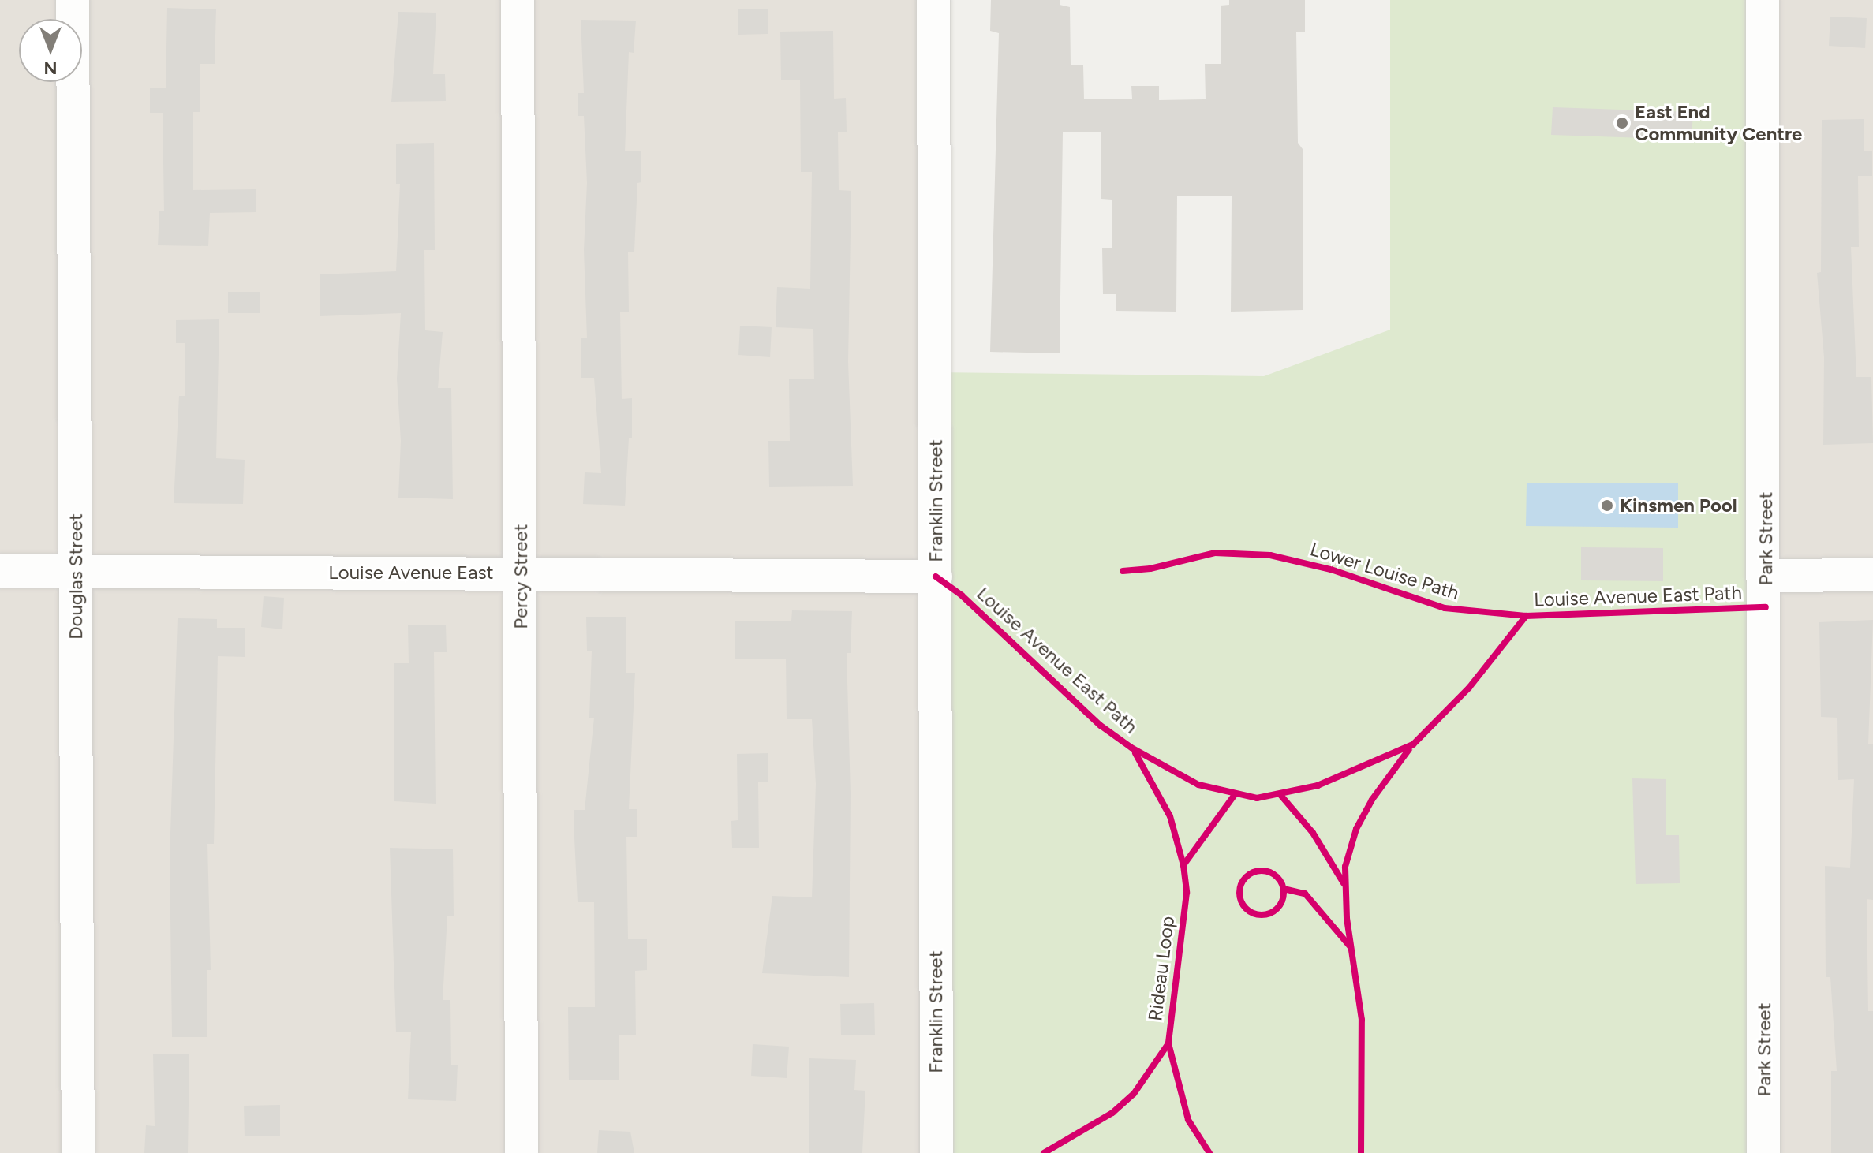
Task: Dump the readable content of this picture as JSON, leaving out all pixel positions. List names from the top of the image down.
{
  "streets": {
    "street": [
      "Franklin Street",
      "Park Street",
      "Louise Avenue East",
      "Douglas Street",
      "Percy Street"
    ],
    "cycle path": ["Lower Louise Path", "Louise Avenue East Path", "Rideau Loop"]
  },
  "crossings": [
    ["Franklin Street", "Louise Avenue East"],
    ["Louise Avenue East", "Douglas Street"],
    ["Louise Avenue East", "Percy Street"]
  ],
  "places": ["East End Community Centre", "Kinsmen Pool"],
  "north": "bottom"
}
